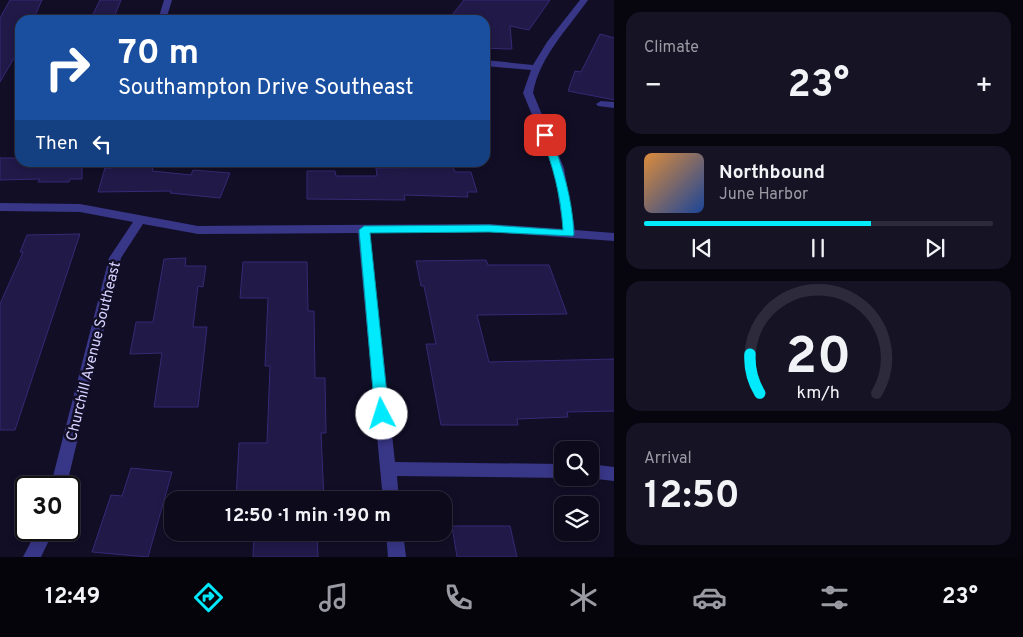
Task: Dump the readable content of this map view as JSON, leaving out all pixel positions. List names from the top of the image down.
{
  "streets": {
    "street": ["Churchill Avenue Southeast"]
  },
  "page": {
    "tile": [
      "Climate",
      ["Arrival", "12:50"]
    ],
    "turn": ["70 m", "Southampton Drive Southeast"],
    "heat": ["−", "23°", "+"],
    "then": "Then",
    "song": ["Northbound", "June Harbor"],
    "limit": "30",
    "trip": "12:50 · 1 min · 190 m",
    "tabs": ["12:49", "23°"],
    "gauge": ["20", "km/h"]
  }
}
